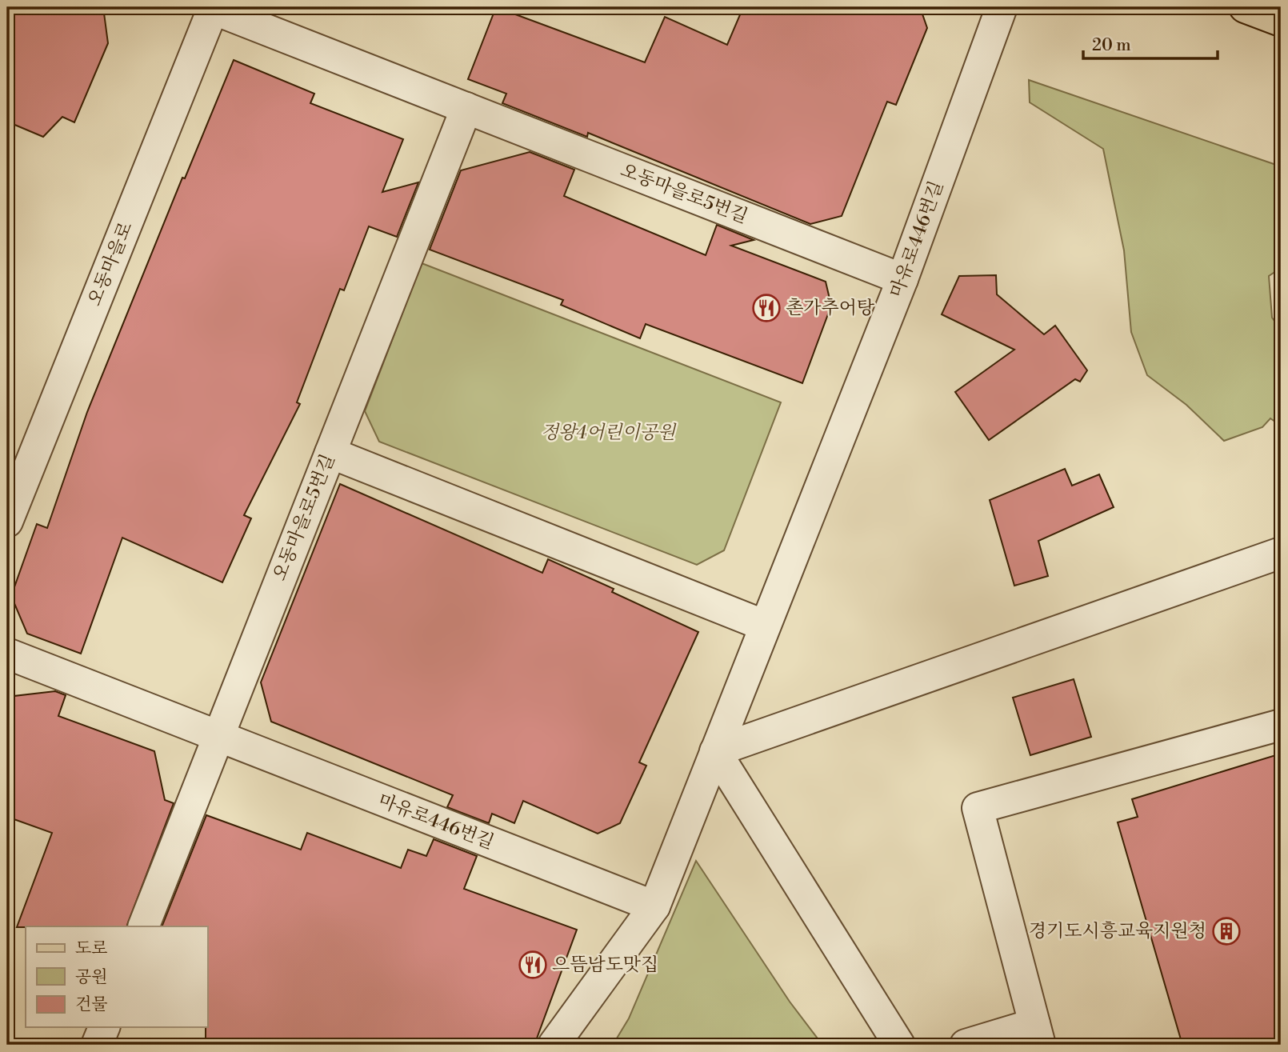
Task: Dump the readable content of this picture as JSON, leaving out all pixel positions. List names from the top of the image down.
{
  "streets": {
    "street": ["오동마을로5번길", "마유로446번길", "오동마을로"]
  },
  "crossings": [
    ["오동마을로5번길", "마유로446번길"],
    ["오동마을로5번길", "오동마을로"]
  ],
  "parks": ["정왕4어린이공원"],
  "places": {
    "restaurant": ["촌가추어탕", "으뜸남도맛집"],
    "building": ["경기도시흥교육지원청"]
  },
  "legend": ["도로", "공원", "건물"],
  "scale_bar": "20 m"
}
